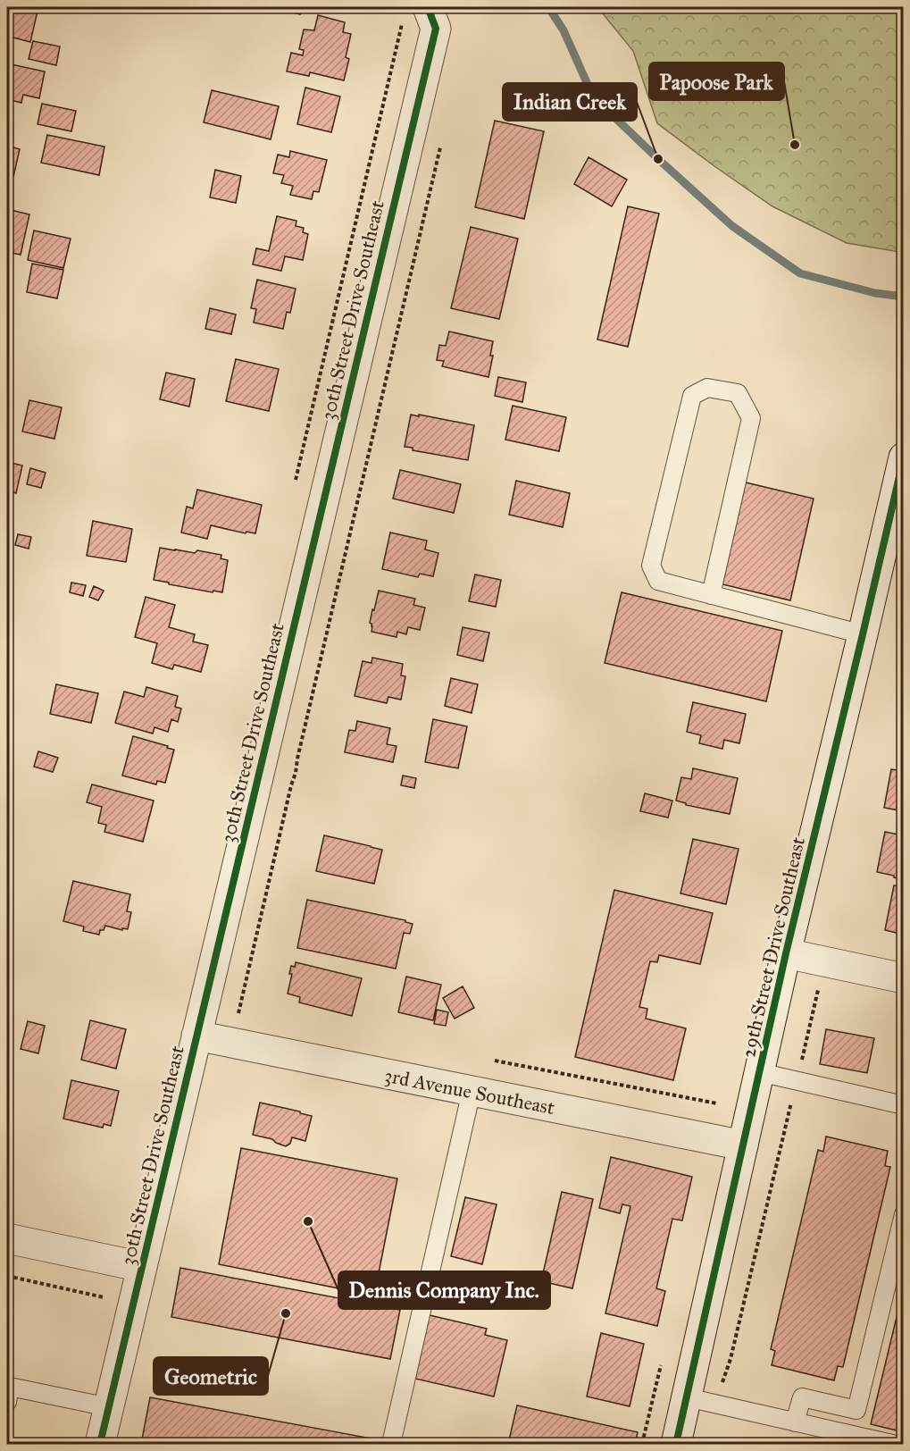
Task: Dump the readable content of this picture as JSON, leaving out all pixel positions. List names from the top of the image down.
{
  "streets": {
    "street": ["30th Street Drive Southeast", "29th Street Drive Southeast", "3rd Avenue Southeast"]
  },
  "crossings": [
    ["30th Street Drive Southeast", "3rd Avenue Southeast"],
    ["29th Street Drive Southeast", "3rd Avenue Southeast"]
  ],
  "places": [
    "Papoose Park",
    "Indian Creek",
    "Dennis Company Inc.",
    "Geometric"
  ]
}
